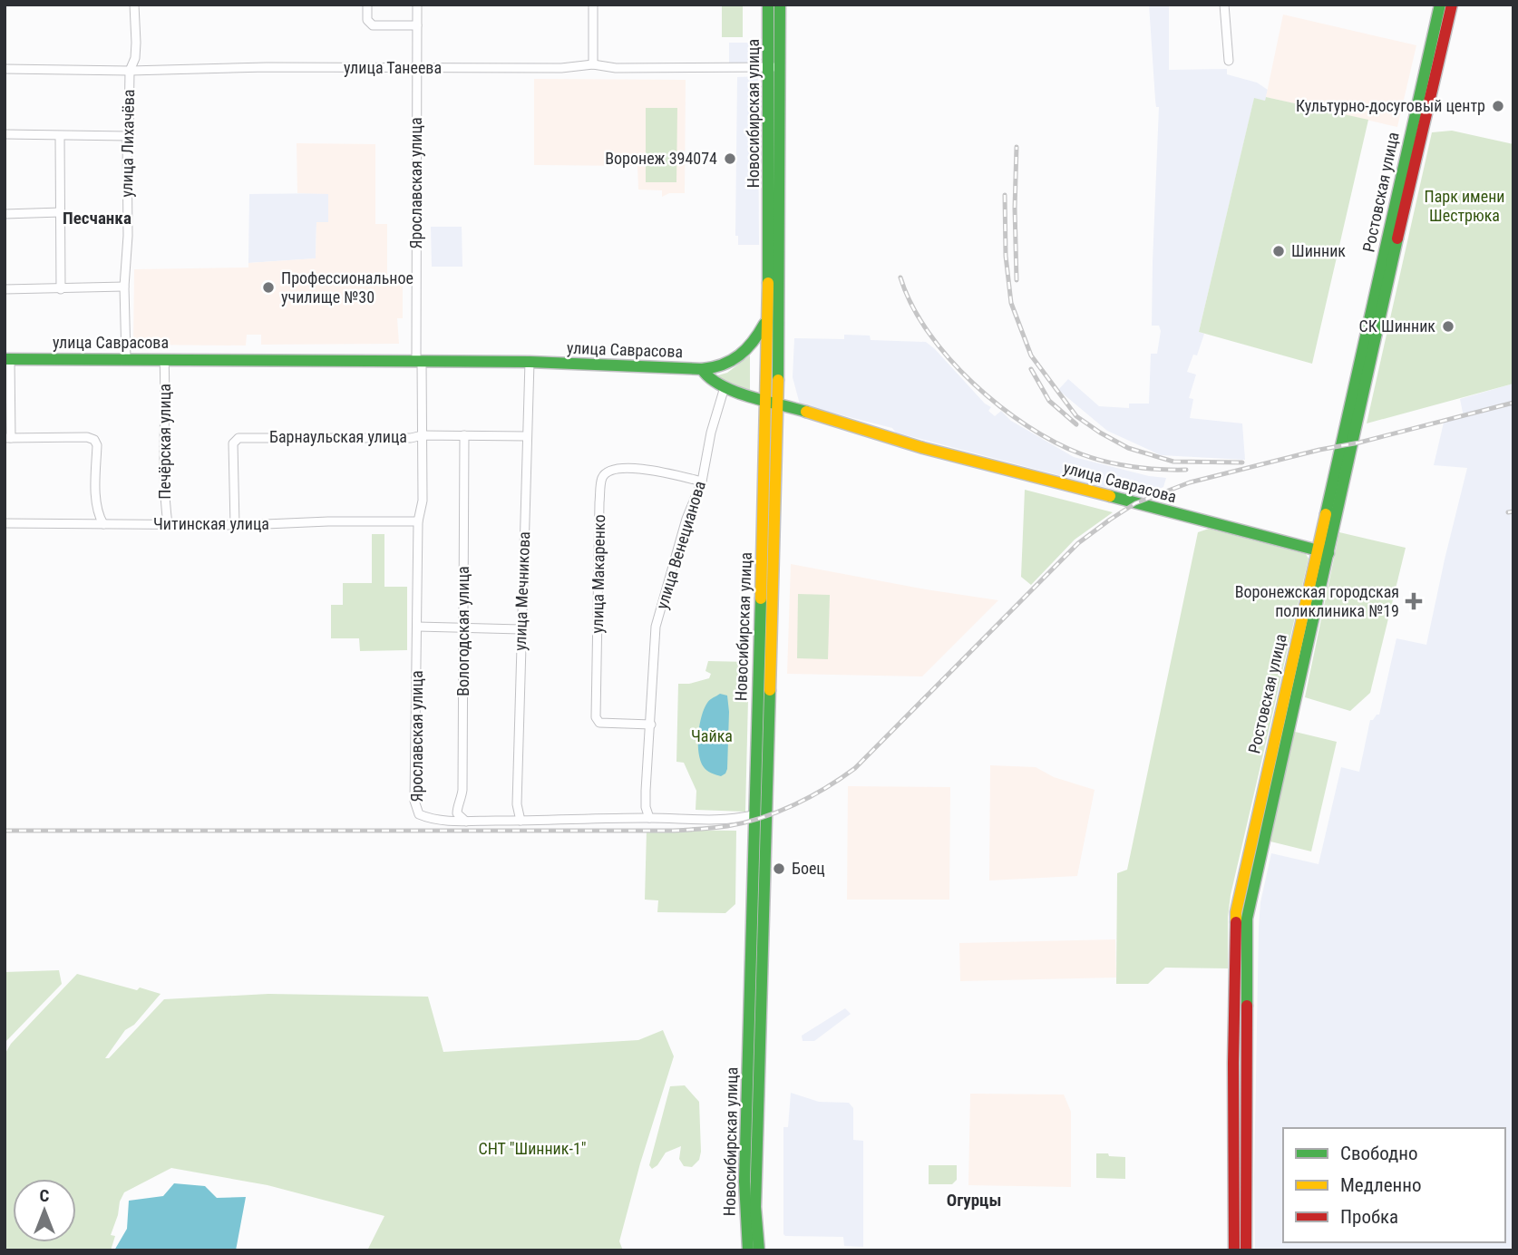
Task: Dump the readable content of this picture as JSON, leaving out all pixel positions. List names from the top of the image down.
{
  "streets": {
    "street": [
      "улица Танеева",
      "Новосибирская улица",
      "улица Лихачёва",
      "Ярославская улица",
      "Ростовская улица",
      "улица Саврасова",
      "Барнаульская улица",
      "Печёрская улица",
      "Читинская улица",
      "улица Венецианова",
      "улица Макаренко",
      "улица Мечникова",
      "Вологодская улица"
    ]
  },
  "crossings": [
    ["улица Танеева", "Новосибирская улица"],
    ["улица Танеева", "улица Лихачёва"],
    ["улица Танеева", "Ярославская улица"],
    ["Новосибирская улица", "Ярославская улица"],
    ["Новосибирская улица", "улица Саврасова"],
    ["улица Лихачёва", "улица Саврасова"],
    ["Ярославская улица", "улица Саврасова"],
    ["Ярославская улица", "Барнаульская улица"],
    ["Ярославская улица", "Читинская улица"],
    ["Ярославская улица", "улица Венецианова"],
    ["Ярославская улица", "улица Мечникова"],
    ["Ярославская улица", "Вологодская улица"],
    ["Ростовская улица", "улица Саврасова"],
    ["улица Саврасова", "Печёрская улица"],
    ["улица Саврасова", "улица Венецианова"],
    ["улица Саврасова", "улица Мечникова"],
    ["Барнаульская улица", "Читинская улица"],
    ["Барнаульская улица", "улица Мечникова"],
    ["Барнаульская улица", "Вологодская улица"],
    ["Печёрская улица", "Читинская улица"],
    ["улица Венецианова", "улица Макаренко"]
  ],
  "districts": ["Песчанка", "Огурцы"],
  "parks": ["Парк имени Шестрюка", "Чайка", "СНТ \"Шинник-1\""],
  "places": {
    "other": [
      "Культурно-досуговый центр",
      "Воронеж 394074",
      "Шинник",
      "Профессиональное училище №30",
      "СК Шинник",
      "Боец"
    ],
    "health": ["Воронежская городская поликлиника №19"]
  },
  "legend": ["Свободно", "Медленно", "Пробка"],
  "north": "top"
}
